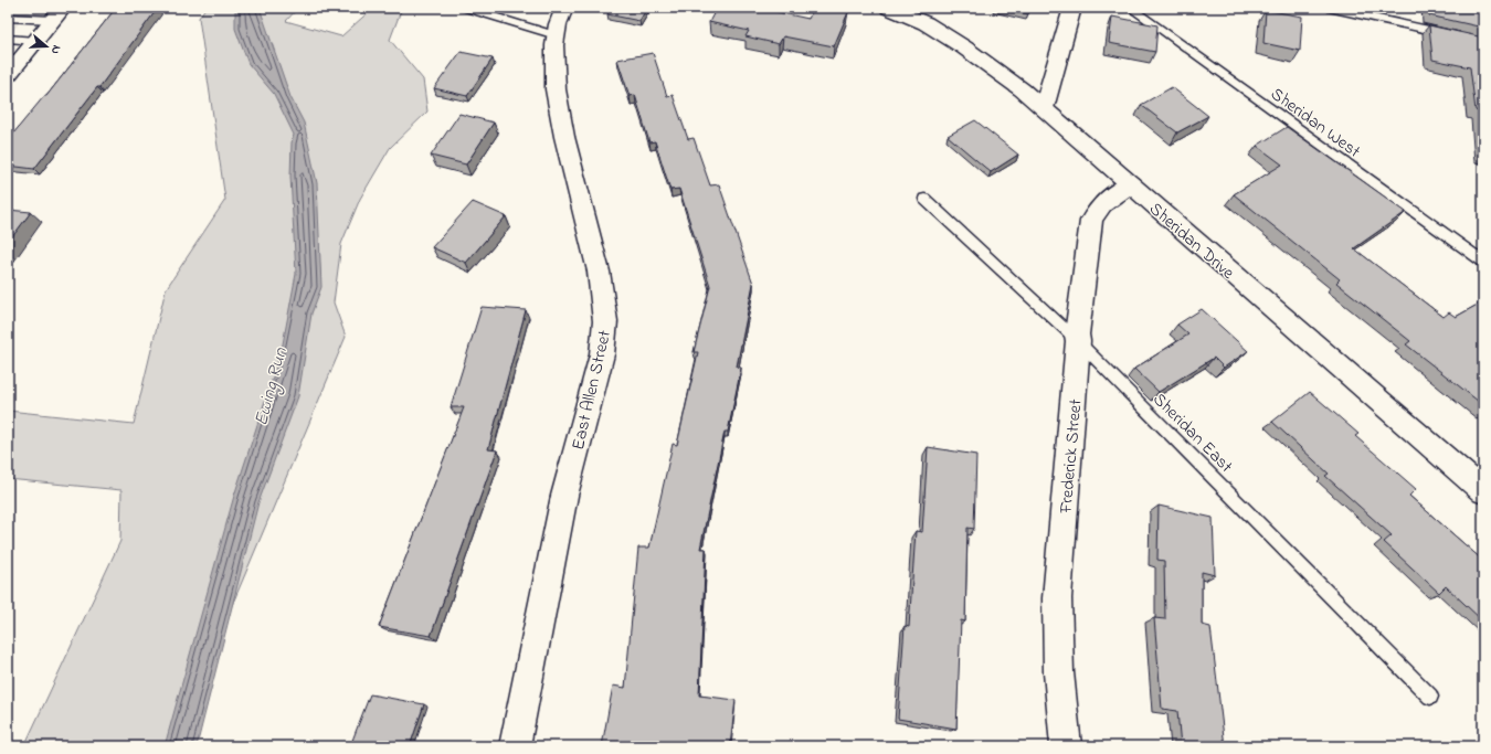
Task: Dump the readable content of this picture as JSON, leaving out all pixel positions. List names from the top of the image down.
{
  "streets": {
    "street": ["Sheridan Drive", "East Allen Street", "Frederick Street"],
    "lane": ["Sheridan West", "Sheridan East"]
  },
  "crossings": [
    ["Sheridan Drive", "Frederick Street"],
    ["Sheridan East", "Frederick Street"]
  ],
  "water": ["Ewing Run"],
  "north": "right"
}
